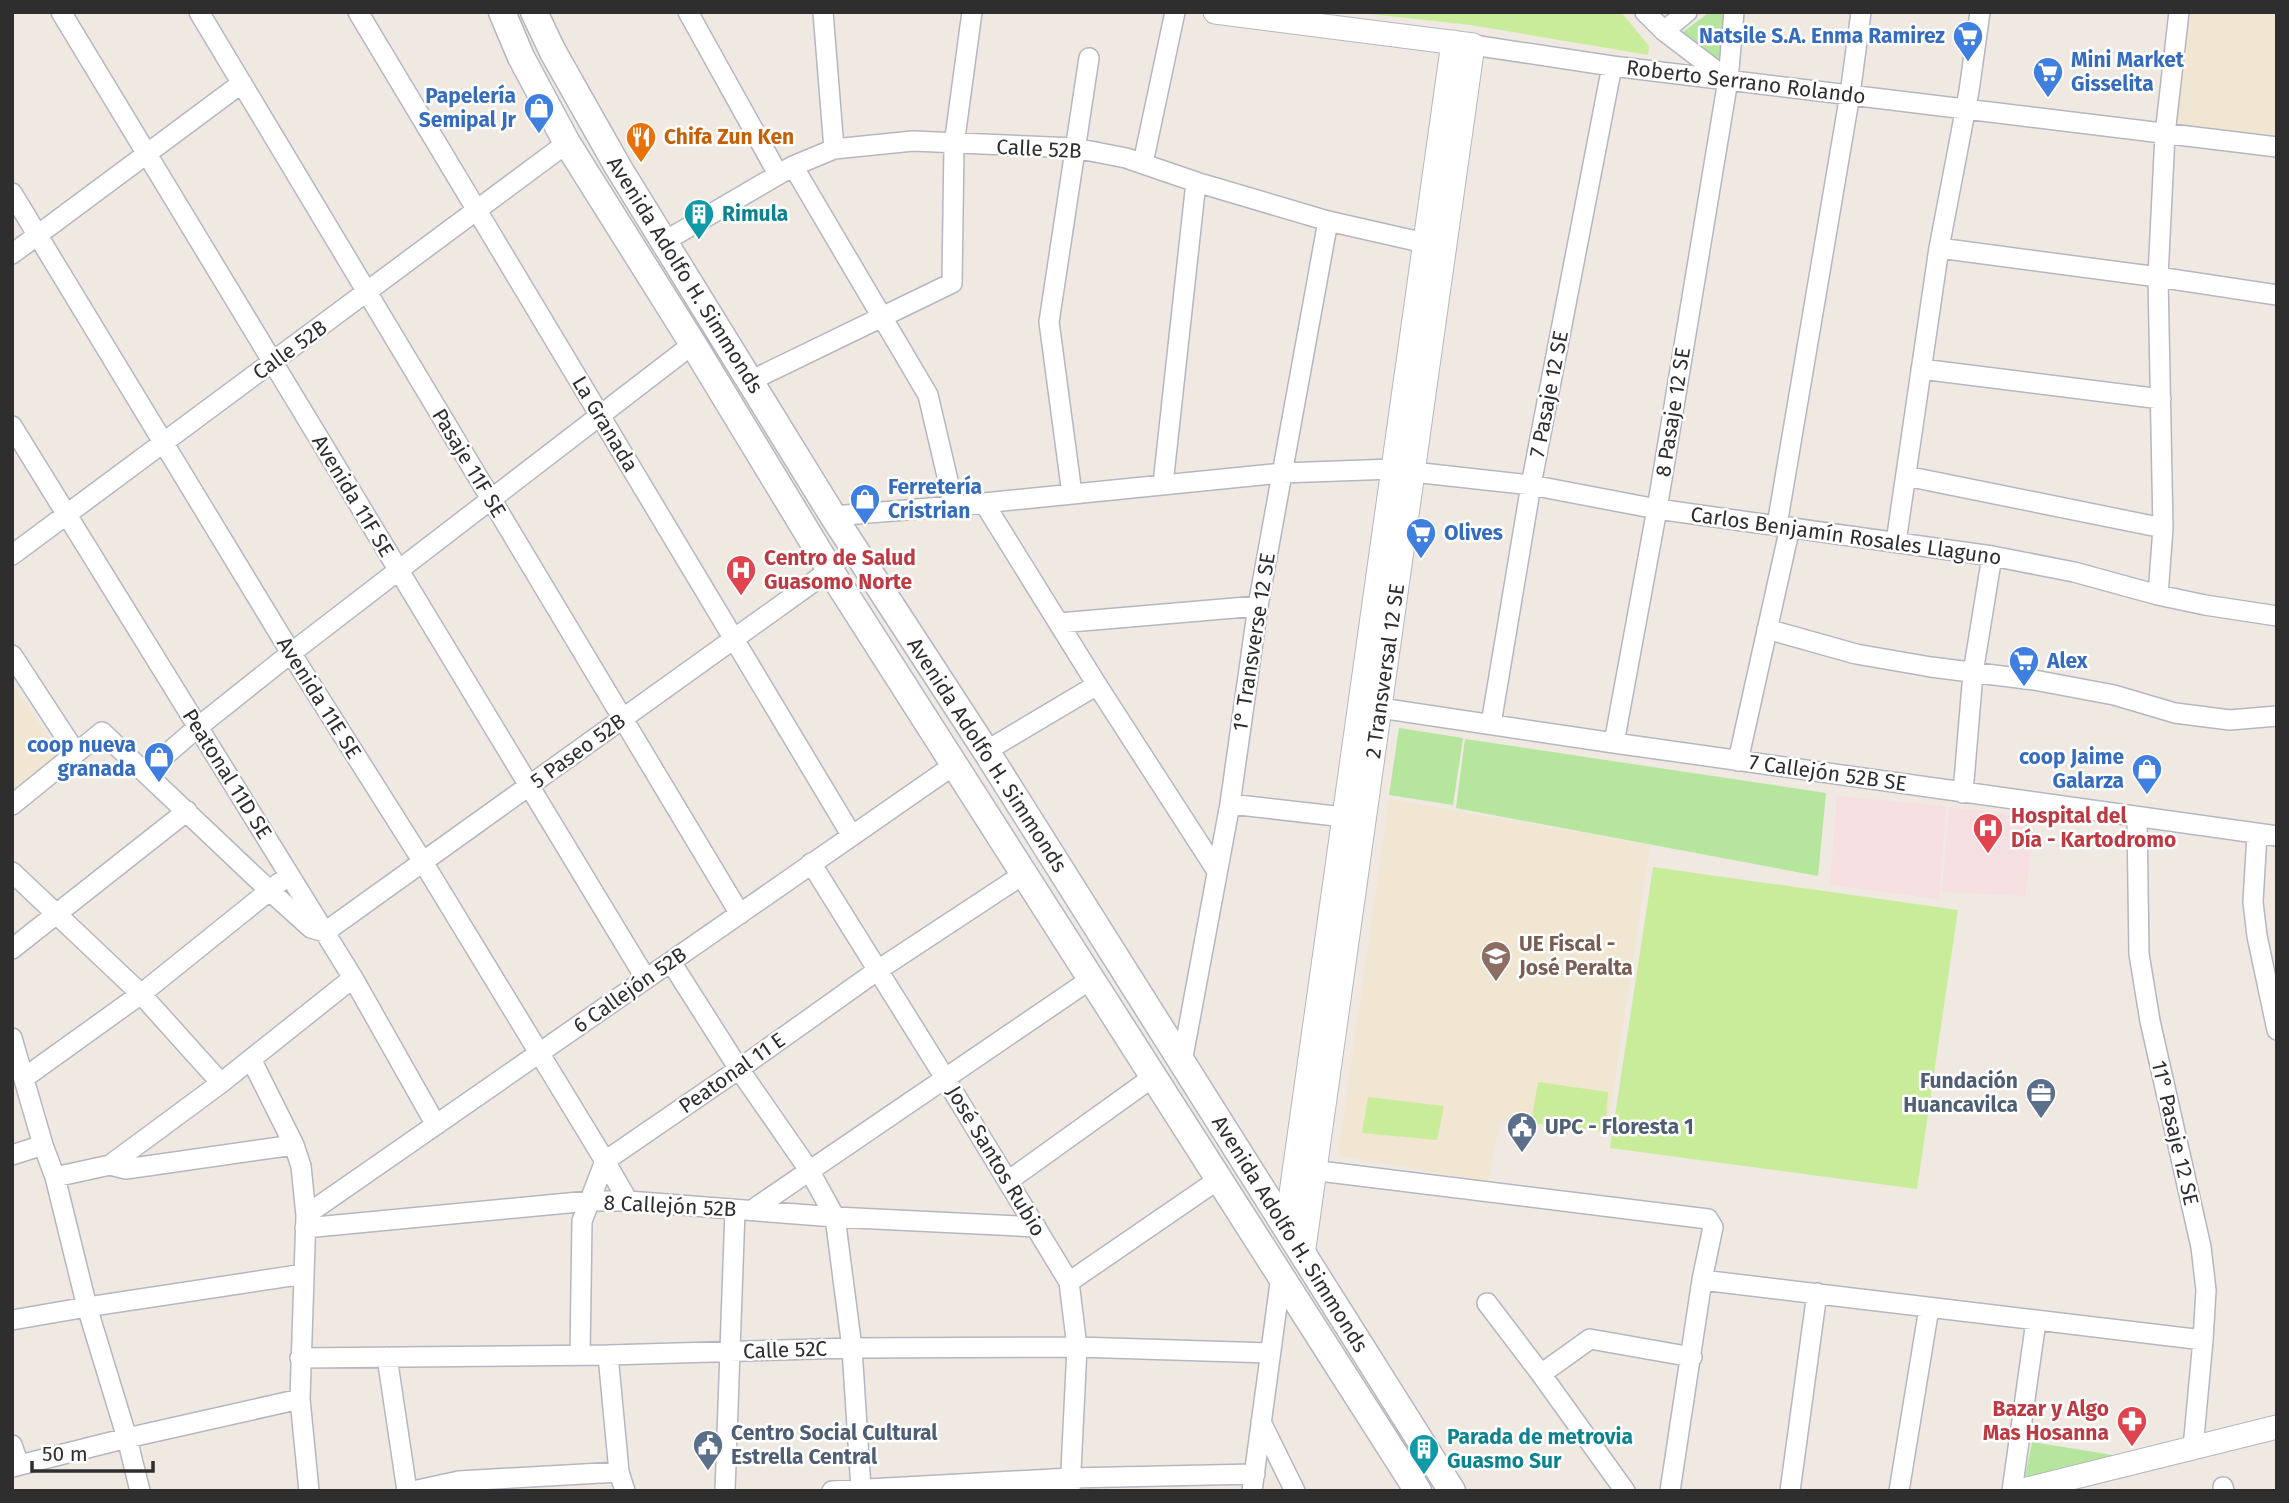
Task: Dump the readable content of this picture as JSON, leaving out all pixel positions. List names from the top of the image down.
{
  "streets": {
    "main road": ["Avenida Adolfo H. Simmonds"],
    "street": [
      "Roberto Serrano Rolando",
      "Calle 52B",
      "7 Pasaje 12 SE",
      "8 Pasaje 12 SE",
      "La Granada",
      "Pasaje 11F SE",
      "Avenida 11F SE",
      "Carlos Benjamín Rosales Llaguno",
      "1° Transverse 12 SE",
      "2 Transversal 12 SE",
      "Avenida 11E SE",
      "5 Paseo 52B",
      "7 Callejón 52B SE",
      "Peatonal 11D SE",
      "6 Callejón 52B",
      "Peatonal 11 E",
      "11° Pasaje 12 SE",
      "José Santos Rubio",
      "8 Callejón 52B",
      "Calle 52C"
    ]
  },
  "crossings": [
    ["Roberto Serrano Rolando", "7 Pasaje 12 SE"],
    ["Roberto Serrano Rolando", "8 Pasaje 12 SE"],
    ["Roberto Serrano Rolando", "2 Transversal 12 SE"],
    ["Calle 52B", "Avenida Adolfo H. Simmonds"],
    ["Calle 52B", "La Granada"],
    ["Calle 52B", "Pasaje 11F SE"],
    ["Calle 52B", "Avenida 11F SE"],
    ["Calle 52B", "1° Transverse 12 SE"],
    ["Calle 52B", "2 Transversal 12 SE"],
    ["Calle 52B", "Avenida 11E SE"],
    ["Calle 52B", "Peatonal 11D SE"],
    ["Avenida Adolfo H. Simmonds", "Carlos Benjamín Rosales Llaguno"],
    ["Avenida Adolfo H. Simmonds", "1° Transverse 12 SE"],
    ["Avenida Adolfo H. Simmonds", "2 Transversal 12 SE"],
    ["Avenida Adolfo H. Simmonds", "5 Paseo 52B"],
    ["Avenida Adolfo H. Simmonds", "6 Callejón 52B"],
    ["Avenida Adolfo H. Simmonds", "Peatonal 11 E"],
    ["7 Pasaje 12 SE", "Carlos Benjamín Rosales Llaguno"],
    ["7 Pasaje 12 SE", "7 Callejón 52B SE"],
    ["8 Pasaje 12 SE", "Carlos Benjamín Rosales Llaguno"],
    ["8 Pasaje 12 SE", "7 Callejón 52B SE"],
    ["La Granada", "5 Paseo 52B"],
    ["La Granada", "6 Callejón 52B"],
    ["Pasaje 11F SE", "5 Paseo 52B"],
    ["Pasaje 11F SE", "6 Callejón 52B"],
    ["Avenida 11F SE", "5 Paseo 52B"],
    ["Avenida 11F SE", "6 Callejón 52B"],
    ["Carlos Benjamín Rosales Llaguno", "1° Transverse 12 SE"],
    ["Carlos Benjamín Rosales Llaguno", "2 Transversal 12 SE"],
    ["2 Transversal 12 SE", "7 Callejón 52B SE"],
    ["Avenida 11E SE", "5 Paseo 52B"],
    ["Avenida 11E SE", "6 Callejón 52B"],
    ["Avenida 11E SE", "Peatonal 11 E"],
    ["Avenida 11E SE", "8 Callejón 52B"],
    ["5 Paseo 52B", "Peatonal 11D SE"],
    ["7 Callejón 52B SE", "11° Pasaje 12 SE"],
    ["Peatonal 11D SE", "6 Callejón 52B"],
    ["6 Callejón 52B", "José Santos Rubio"],
    ["6 Callejón 52B", "8 Callejón 52B"],
    ["Peatonal 11 E", "José Santos Rubio"],
    ["José Santos Rubio", "8 Callejón 52B"],
    ["José Santos Rubio", "Calle 52C"]
  ],
  "places": {
    "supermarket": [
      "Natsile S.A. Enma Ramirez",
      "Mini Market Gisselita",
      "Olives",
      "Alex"
    ],
    "shop": [
      "Papelería Semipal Jr",
      "Ferretería Cristrian",
      "coop nueva granada",
      "coop Jaime Galarza"
    ],
    "restaurant": ["Chifa Zun Ken"],
    "building": ["Rimula", "Parada de metrovia Guasmo Sur"],
    "hospital": ["Centro de Salud Guasomo Norte", "Hospital del Día - Kartodromo"],
    "school or university": ["UE Fiscal - José Peralta"],
    "office": ["Fundación Huancavilca"],
    "public building": ["UPC - Floresta 1", "Centro Social Cultural Estrella Central"],
    "pharmacy": ["Bazar y Algo Mas Hosanna"]
  },
  "scale_bar": "50 m"
}
